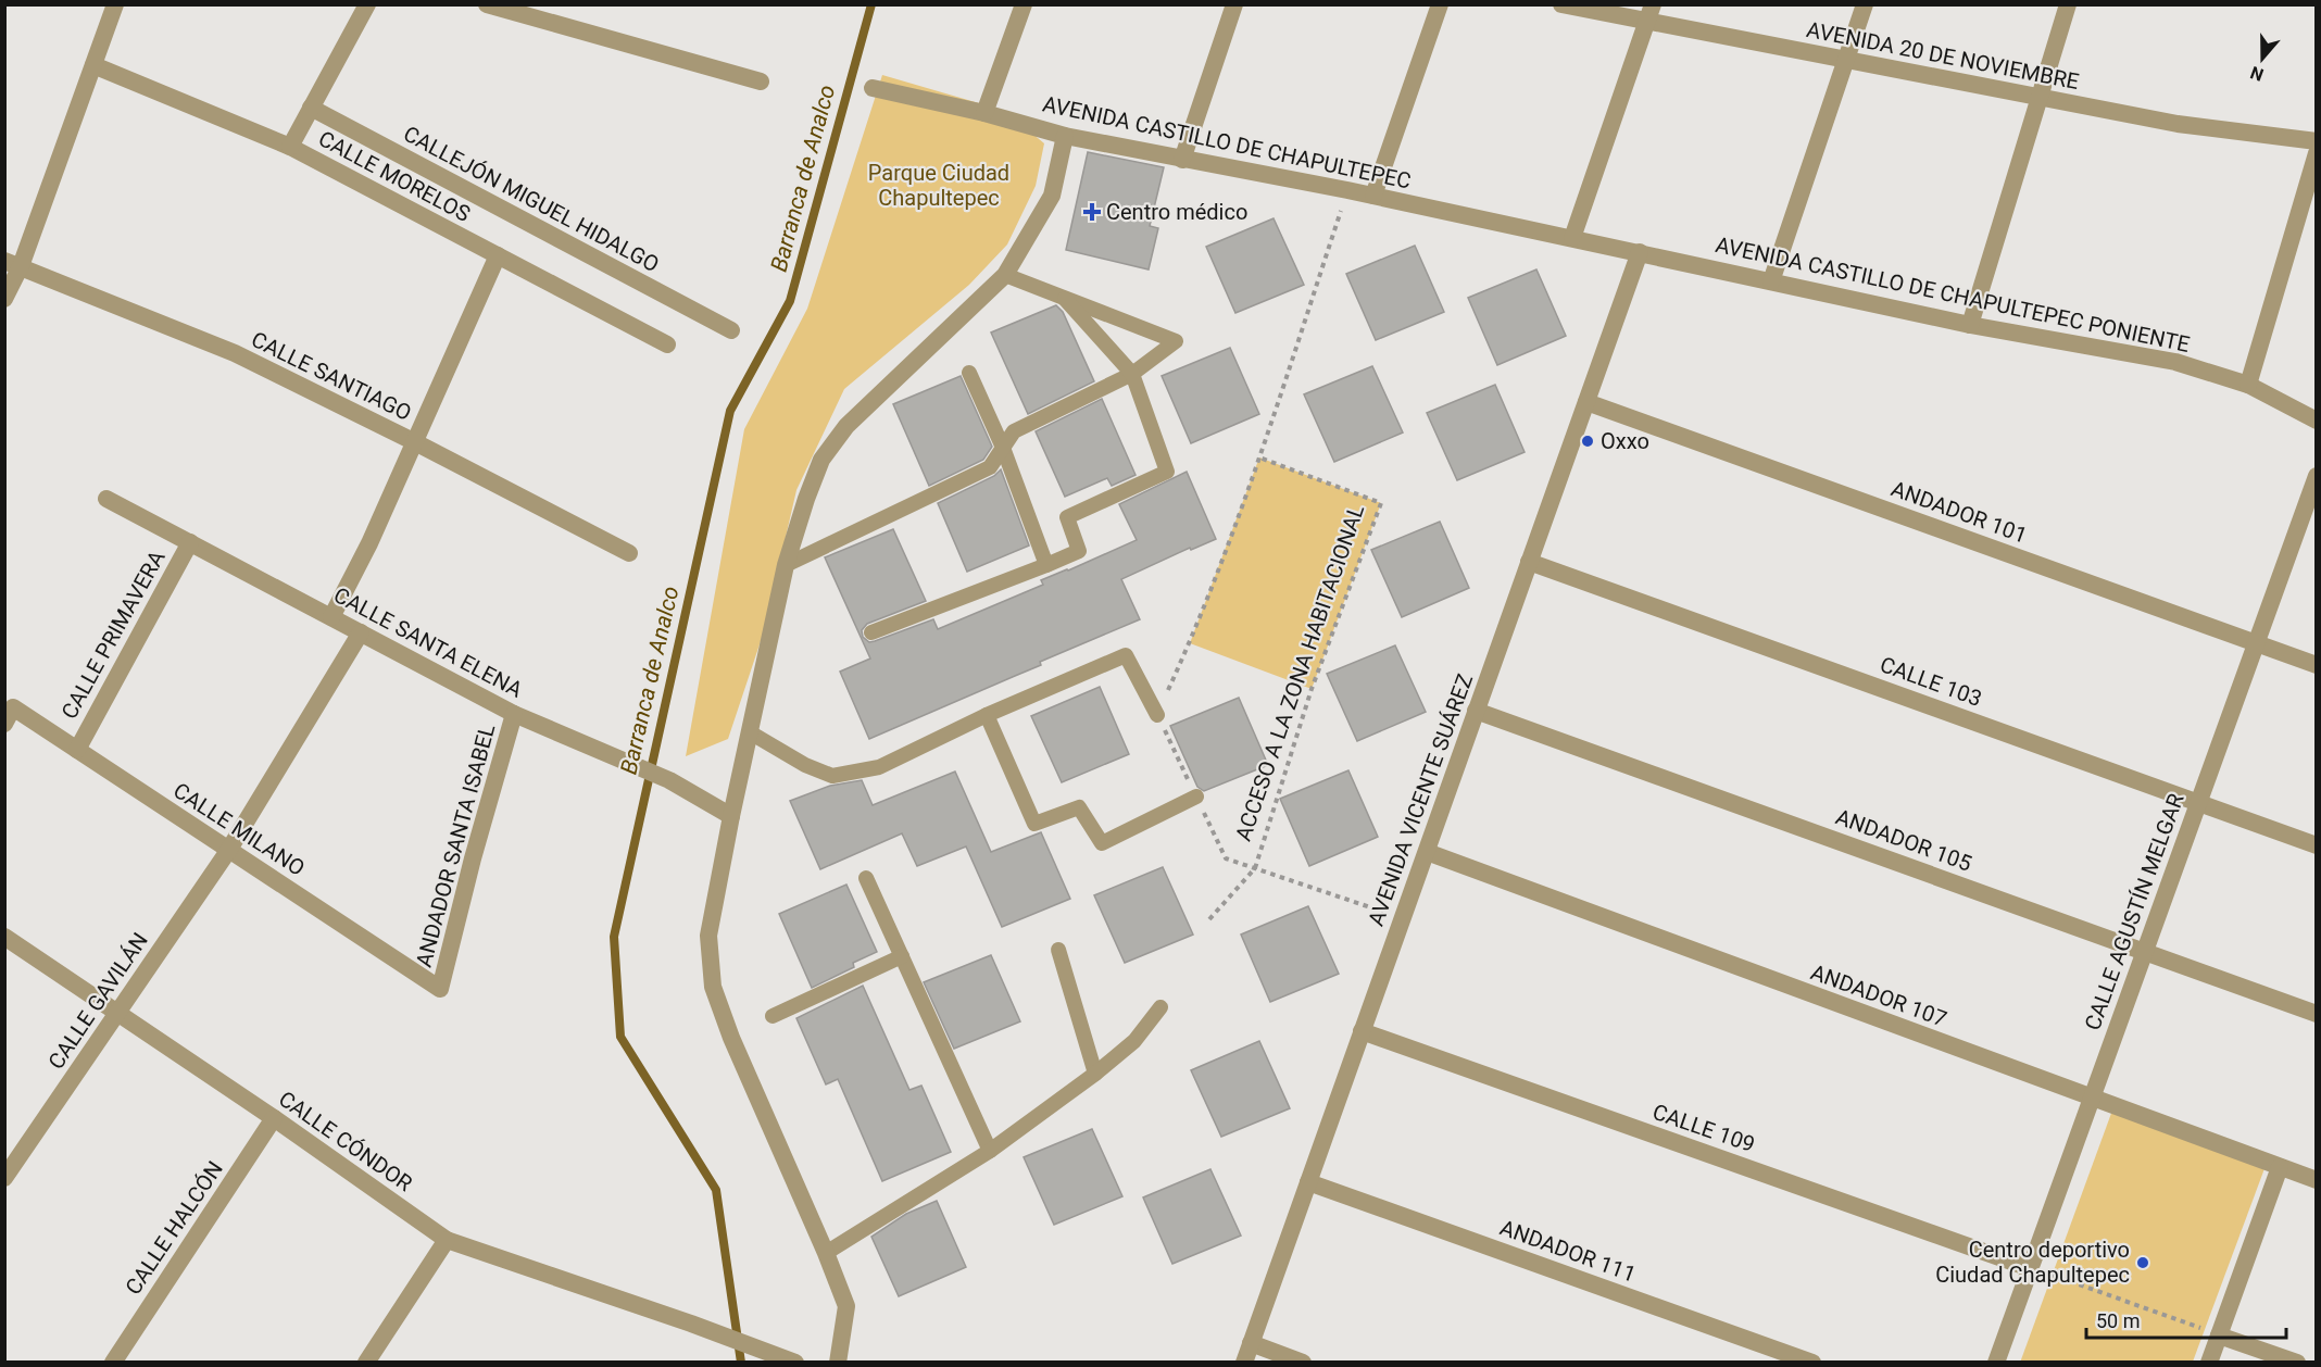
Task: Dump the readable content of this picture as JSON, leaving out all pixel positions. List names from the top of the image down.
{
  "streets": {
    "street": [
      "AVENIDA 20 DE NOVIEMBRE",
      "AVENIDA CASTILLO DE CHAPULTEPEC",
      "CALLE MORELOS",
      "CALLEJÓN MIGUEL HIDALGO",
      "AVENIDA CASTILLO DE CHAPULTEPEC PONIENTE",
      "CALLE SANTIAGO",
      "ANDADOR 101",
      "CALLE PRIMAVERA",
      "CALLE SANTA ELENA",
      "CALLE 103",
      "AVENIDA VICENTE SUÁREZ",
      "CALLE MILANO",
      "ANDADOR 105",
      "ANDADOR SANTA ISABEL",
      "CALLE AGUSTÍN MELGAR",
      "ANDADOR 107",
      "CALLE GAVILÁN",
      "CALLE 109",
      "CALLE CÓNDOR",
      "CALLE HALCÓN",
      "ANDADOR 111"
    ],
    "path": ["ACCESO A LA ZONA HABITACIONAL"]
  },
  "crossings": [
    ["AVENIDA CASTILLO DE CHAPULTEPEC", "AVENIDA CASTILLO DE CHAPULTEPEC PONIENTE"],
    ["AVENIDA CASTILLO DE CHAPULTEPEC PONIENTE", "AVENIDA VICENTE SUÁREZ"],
    ["ANDADOR 101", "AVENIDA VICENTE SUÁREZ"],
    ["ANDADOR 101", "CALLE AGUSTÍN MELGAR"],
    ["CALLE PRIMAVERA", "CALLE SANTA ELENA"],
    ["CALLE PRIMAVERA", "CALLE MILANO"],
    ["CALLE SANTA ELENA", "ANDADOR SANTA ISABEL"],
    ["CALLE SANTA ELENA", "CALLE GAVILÁN"],
    ["ACCESO A LA ZONA HABITACIONAL", "AVENIDA VICENTE SUÁREZ"],
    ["CALLE 103", "AVENIDA VICENTE SUÁREZ"],
    ["CALLE 103", "CALLE AGUSTÍN MELGAR"],
    ["AVENIDA VICENTE SUÁREZ", "ANDADOR 105"],
    ["AVENIDA VICENTE SUÁREZ", "ANDADOR 107"],
    ["AVENIDA VICENTE SUÁREZ", "CALLE 109"],
    ["AVENIDA VICENTE SUÁREZ", "ANDADOR 111"],
    ["CALLE MILANO", "ANDADOR SANTA ISABEL"],
    ["CALLE MILANO", "CALLE GAVILÁN"],
    ["ANDADOR 105", "CALLE AGUSTÍN MELGAR"],
    ["CALLE AGUSTÍN MELGAR", "ANDADOR 107"],
    ["CALLE AGUSTÍN MELGAR", "CALLE 109"],
    ["CALLE GAVILÁN", "CALLE CÓNDOR"],
    ["CALLE CÓNDOR", "CALLE HALCÓN"]
  ],
  "water": ["Barranca de Analco"],
  "parks": ["Parque Ciudad Chapultepec"],
  "places": {
    "health": ["Centro médico"],
    "other": ["Oxxo", "Centro deportivo Ciudad Chapultepec"]
  },
  "scale_bar": "50 m",
  "north": "bottom"
}
